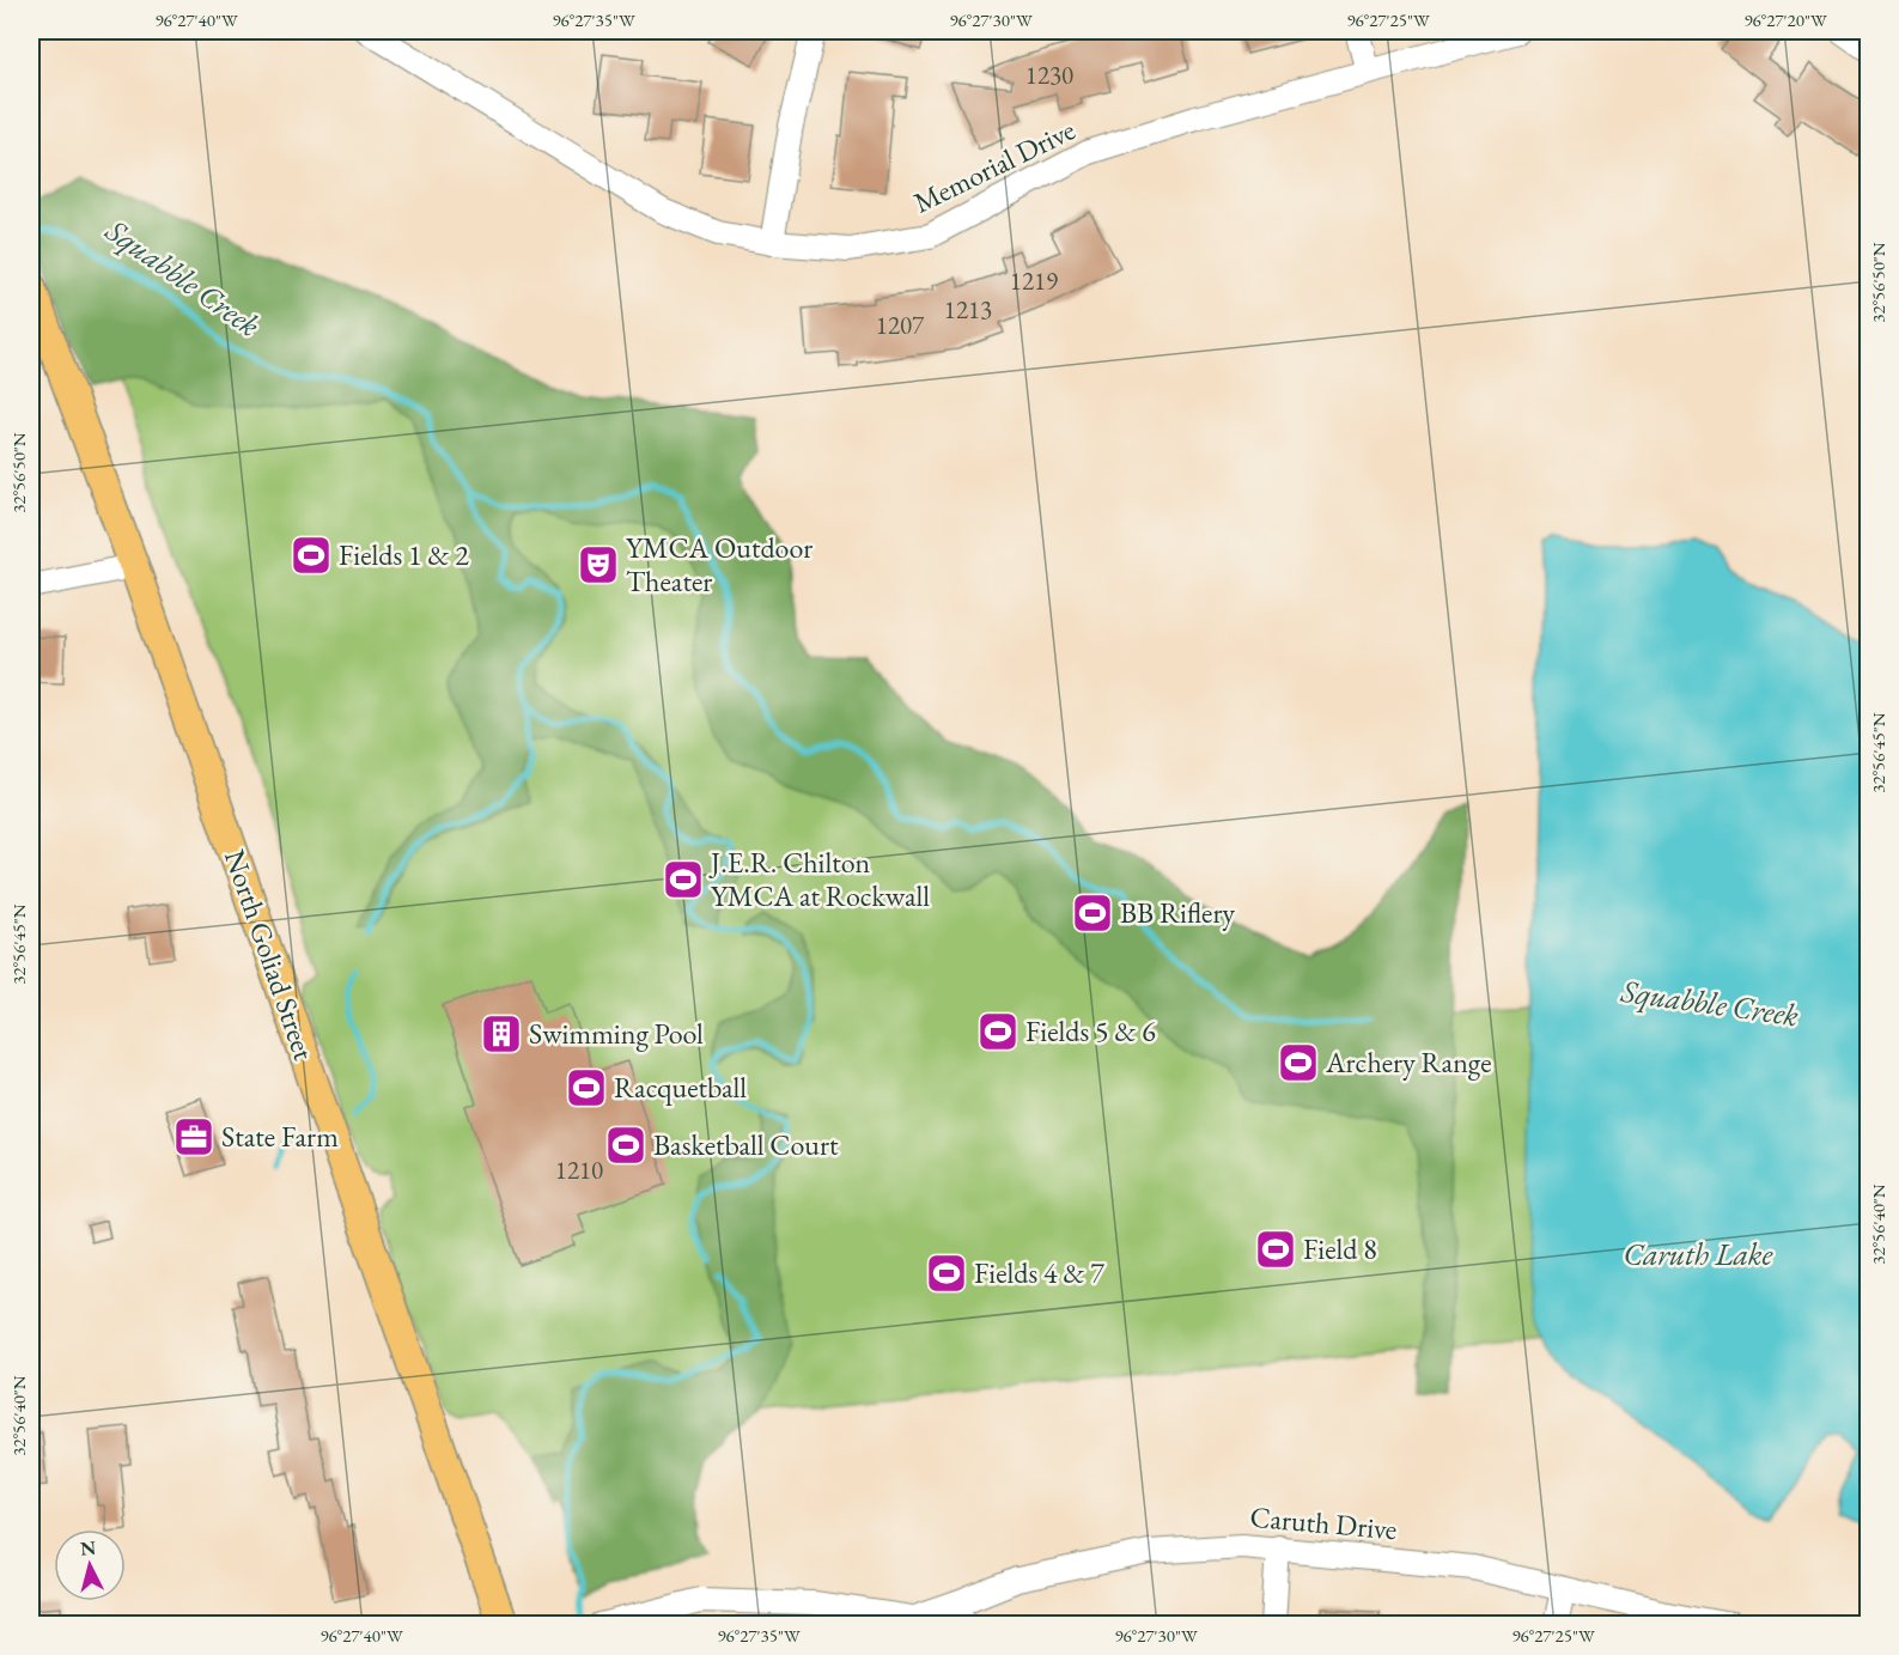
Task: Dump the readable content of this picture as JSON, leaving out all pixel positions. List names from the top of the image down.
{
  "streets": {
    "main road": ["North Goliad Street"],
    "street": ["Memorial Drive", "Caruth Drive"]
  },
  "water": ["Squabble Creek", "Caruth Lake"],
  "places": {
    "sports": [
      "Fields 1 & 2",
      "J.E.R. Chilton YMCA at Rockwall",
      "BB Riflery",
      "Fields 5 & 6",
      "Archery Range",
      "Racquetball",
      "Basketball Court",
      "Field 8",
      "Fields 4 & 7"
    ],
    "theatre": ["YMCA Outdoor Theater"],
    "building": ["Swimming Pool"],
    "office": ["State Farm"]
  },
  "house_numbers": [
    "1230",
    "1219",
    "1213",
    "1207",
    "1210"
  ],
  "north": "top",
  "coordinates": [
    "96°27'40\"W",
    "96°27'35\"W",
    "96°27'30\"W",
    "96°27'25\"W",
    "96°27'20\"W",
    "32°56'50\"N",
    "32°56'45\"N",
    "32°56'40\"N"
  ]
}
